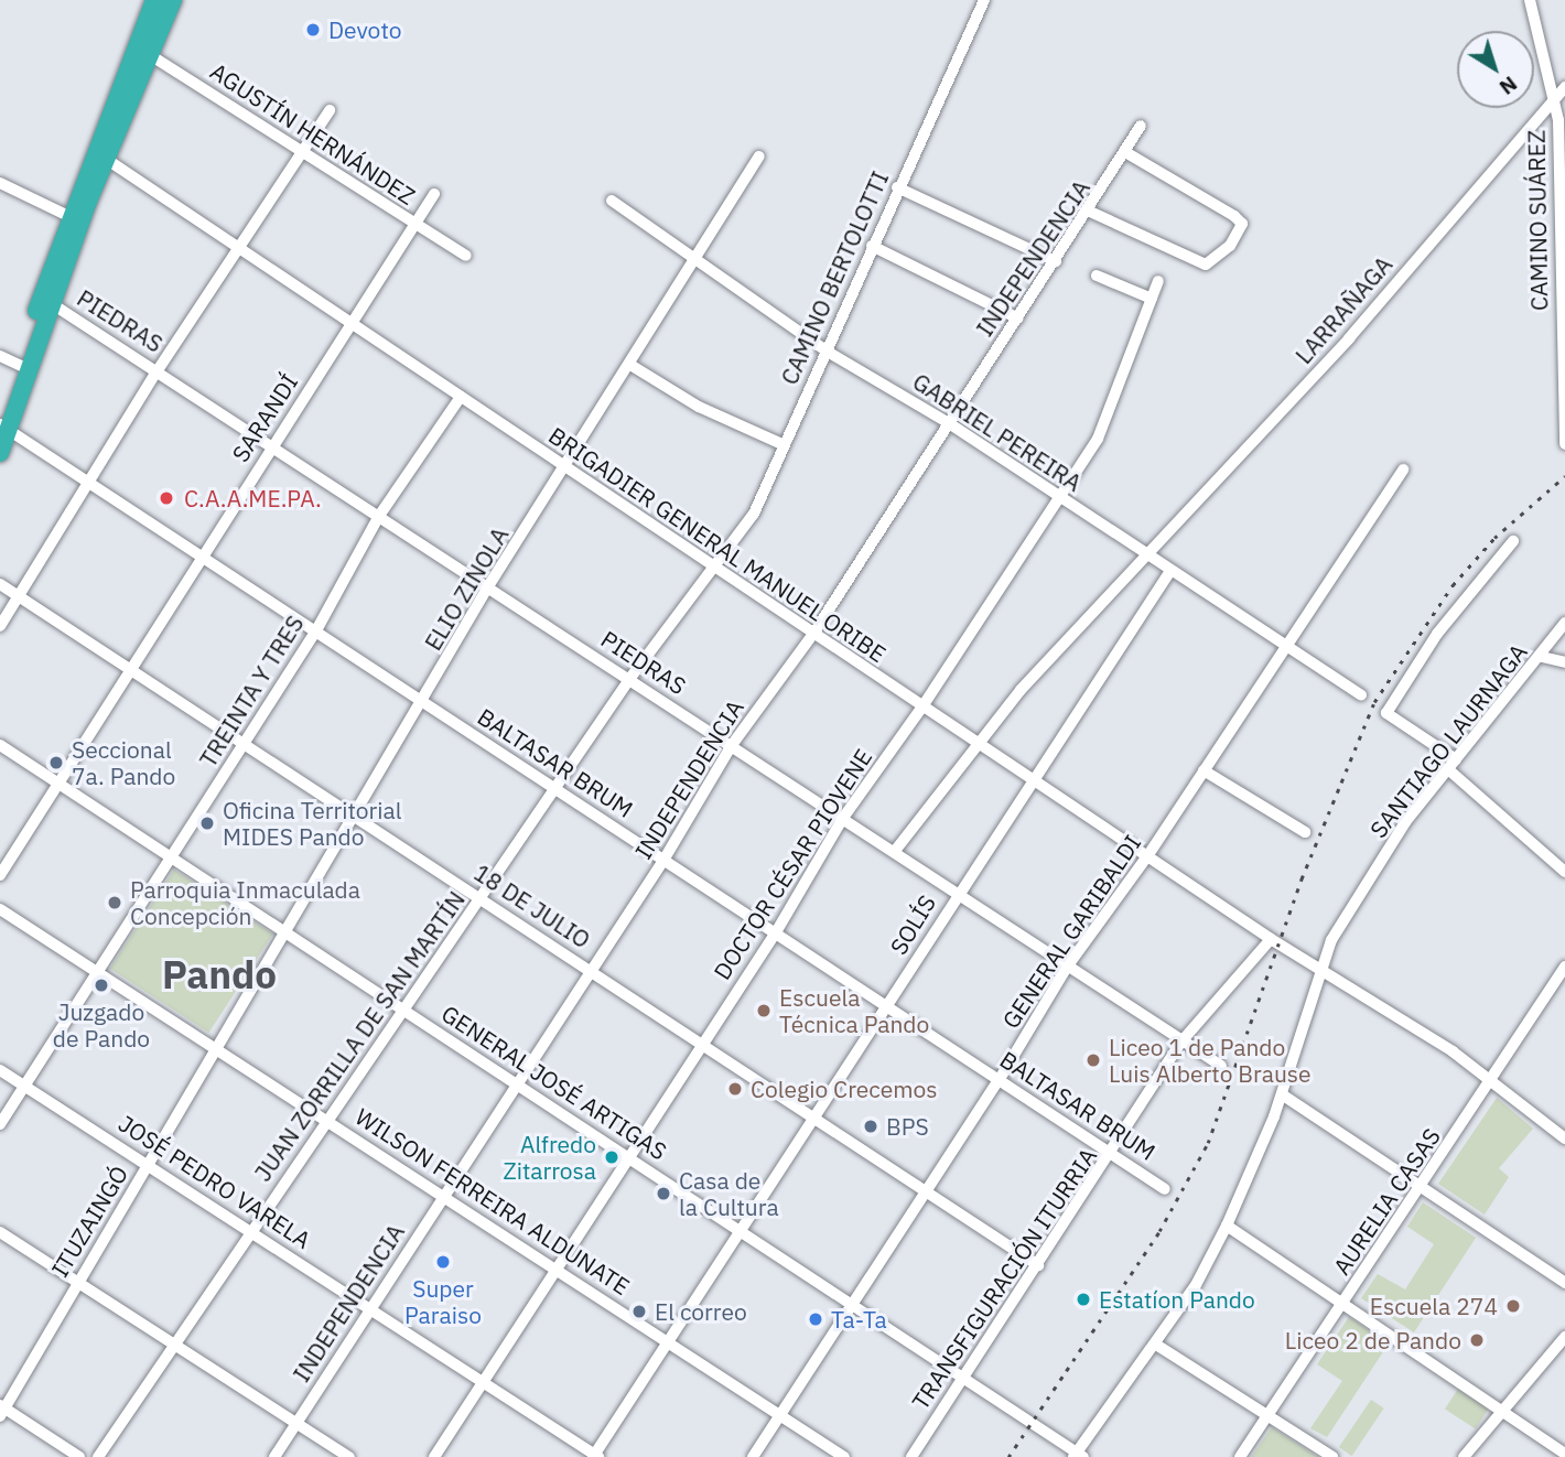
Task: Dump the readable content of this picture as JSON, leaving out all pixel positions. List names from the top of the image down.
{
  "streets": {
    "street": [
      "AGUSTÍN HERNÁNDEZ",
      "CAMINO SUÁREZ",
      "INDEPENDENCIA",
      "CAMINO BERTOLOTTI",
      "LARRAÑAGA",
      "PIEDRAS",
      "SARANDÍ",
      "GABRIEL PEREIRA",
      "BRIGADIER GENERAL MANUEL ORIBE",
      "ELIO ZINOLA",
      "TREINTA Y TRES",
      "SANTIAGO LAURNAGA",
      "BALTASAR BRUM",
      "DOCTOR CÉSAR PIOVENE",
      "18 DE JULIO",
      "SOLÍS",
      "GENERAL GARIBALDI",
      "JUAN ZORRILLA DE SAN MARTÍN",
      "GENERAL JOSÉ ARTIGAS",
      "JOSÉ PEDRO VARELA",
      "WILSON FERREIRA ALDUNATE",
      "AURELIA CASAS",
      "ITUZAINGÓ",
      "TRANSFIGURACIÓN ITURRIA"
    ]
  },
  "crossings": [
    ["AGUSTÍN HERNÁNDEZ", "SARANDÍ"],
    ["CAMINO SUÁREZ", "LARRAÑAGA"],
    ["INDEPENDENCIA", "PIEDRAS"],
    ["INDEPENDENCIA", "GABRIEL PEREIRA"],
    ["INDEPENDENCIA", "BRIGADIER GENERAL MANUEL ORIBE"],
    ["INDEPENDENCIA", "BALTASAR BRUM"],
    ["INDEPENDENCIA", "18 DE JULIO"],
    ["INDEPENDENCIA", "GENERAL JOSÉ ARTIGAS"],
    ["INDEPENDENCIA", "JOSÉ PEDRO VARELA"],
    ["INDEPENDENCIA", "WILSON FERREIRA ALDUNATE"],
    ["CAMINO BERTOLOTTI", "GABRIEL PEREIRA"],
    ["CAMINO BERTOLOTTI", "BRIGADIER GENERAL MANUEL ORIBE"],
    ["CAMINO BERTOLOTTI", "JUAN ZORRILLA DE SAN MARTÍN"],
    ["LARRAÑAGA", "PIEDRAS"],
    ["LARRAÑAGA", "GABRIEL PEREIRA"],
    ["LARRAÑAGA", "BRIGADIER GENERAL MANUEL ORIBE"],
    ["PIEDRAS", "SARANDÍ"],
    ["PIEDRAS", "ELIO ZINOLA"],
    ["PIEDRAS", "TREINTA Y TRES"],
    ["PIEDRAS", "DOCTOR CÉSAR PIOVENE"],
    ["PIEDRAS", "SOLÍS"],
    ["PIEDRAS", "GENERAL GARIBALDI"],
    ["PIEDRAS", "JUAN ZORRILLA DE SAN MARTÍN"],
    ["PIEDRAS", "TRANSFIGURACIÓN ITURRIA"],
    ["SARANDÍ", "BRIGADIER GENERAL MANUEL ORIBE"],
    ["SARANDÍ", "BALTASAR BRUM"],
    ["SARANDÍ", "18 DE JULIO"],
    ["SARANDÍ", "GENERAL JOSÉ ARTIGAS"],
    ["GABRIEL PEREIRA", "ELIO ZINOLA"],
    ["GABRIEL PEREIRA", "DOCTOR CÉSAR PIOVENE"],
    ["GABRIEL PEREIRA", "SOLÍS"],
    ["GABRIEL PEREIRA", "GENERAL GARIBALDI"],
    ["BRIGADIER GENERAL MANUEL ORIBE", "ELIO ZINOLA"],
    ["BRIGADIER GENERAL MANUEL ORIBE", "TREINTA Y TRES"],
    ["BRIGADIER GENERAL MANUEL ORIBE", "SANTIAGO LAURNAGA"],
    ["BRIGADIER GENERAL MANUEL ORIBE", "DOCTOR CÉSAR PIOVENE"],
    ["BRIGADIER GENERAL MANUEL ORIBE", "SOLÍS"],
    ["BRIGADIER GENERAL MANUEL ORIBE", "GENERAL GARIBALDI"],
    ["BRIGADIER GENERAL MANUEL ORIBE", "JUAN ZORRILLA DE SAN MARTÍN"],
    ["BRIGADIER GENERAL MANUEL ORIBE", "AURELIA CASAS"],
    ["BRIGADIER GENERAL MANUEL ORIBE", "TRANSFIGURACIÓN ITURRIA"],
    ["ELIO ZINOLA", "BALTASAR BRUM"],
    ["ELIO ZINOLA", "18 DE JULIO"],
    ["ELIO ZINOLA", "GENERAL JOSÉ ARTIGAS"],
    ["ELIO ZINOLA", "WILSON FERREIRA ALDUNATE"],
    ["ELIO ZINOLA", "ITUZAINGÓ"],
    ["TREINTA Y TRES", "BALTASAR BRUM"],
    ["TREINTA Y TRES", "18 DE JULIO"],
    ["TREINTA Y TRES", "GENERAL JOSÉ ARTIGAS"],
    ["TREINTA Y TRES", "JOSÉ PEDRO VARELA"],
    ["TREINTA Y TRES", "WILSON FERREIRA ALDUNATE"],
    ["SANTIAGO LAURNAGA", "GENERAL JOSÉ ARTIGAS"],
    ["BALTASAR BRUM", "DOCTOR CÉSAR PIOVENE"],
    ["BALTASAR BRUM", "SOLÍS"],
    ["BALTASAR BRUM", "GENERAL GARIBALDI"],
    ["BALTASAR BRUM", "JUAN ZORRILLA DE SAN MARTÍN"],
    ["BALTASAR BRUM", "TRANSFIGURACIÓN ITURRIA"],
    ["DOCTOR CÉSAR PIOVENE", "18 DE JULIO"],
    ["DOCTOR CÉSAR PIOVENE", "GENERAL JOSÉ ARTIGAS"],
    ["DOCTOR CÉSAR PIOVENE", "JOSÉ PEDRO VARELA"],
    ["DOCTOR CÉSAR PIOVENE", "WILSON FERREIRA ALDUNATE"],
    ["18 DE JULIO", "SOLÍS"],
    ["18 DE JULIO", "GENERAL GARIBALDI"],
    ["18 DE JULIO", "JUAN ZORRILLA DE SAN MARTÍN"],
    ["18 DE JULIO", "TRANSFIGURACIÓN ITURRIA"],
    ["SOLÍS", "GENERAL JOSÉ ARTIGAS"],
    ["SOLÍS", "JOSÉ PEDRO VARELA"],
    ["SOLÍS", "WILSON FERREIRA ALDUNATE"],
    ["GENERAL GARIBALDI", "GENERAL JOSÉ ARTIGAS"],
    ["GENERAL GARIBALDI", "WILSON FERREIRA ALDUNATE"],
    ["JUAN ZORRILLA DE SAN MARTÍN", "GENERAL JOSÉ ARTIGAS"],
    ["JUAN ZORRILLA DE SAN MARTÍN", "JOSÉ PEDRO VARELA"],
    ["JUAN ZORRILLA DE SAN MARTÍN", "WILSON FERREIRA ALDUNATE"],
    ["GENERAL JOSÉ ARTIGAS", "TRANSFIGURACIÓN ITURRIA"],
    ["JOSÉ PEDRO VARELA", "ITUZAINGÓ"],
    ["WILSON FERREIRA ALDUNATE", "ITUZAINGÓ"]
  ],
  "districts": ["Pando"],
  "places": [
    "Devoto",
    "C.A.A.ME.PA.",
    "Seccional 7a. Pando",
    "Oficina Territorial MIDES Pando",
    "Parroquia Inmaculada Concepción",
    "Juzgado de Pando",
    "Escuela Técnica Pando",
    "Liceo 1 de Pando Luis Alberto Brause",
    "Colegio Crecemos",
    "BPS",
    "Alfredo Zitarrosa",
    "Casa de la Cultura",
    "Super Paraiso",
    "Estatíon Pando",
    "Escuela 274",
    "El correo",
    "Ta-Ta",
    "Liceo 2 de Pando"
  ],
  "north": "bottom right"
}
